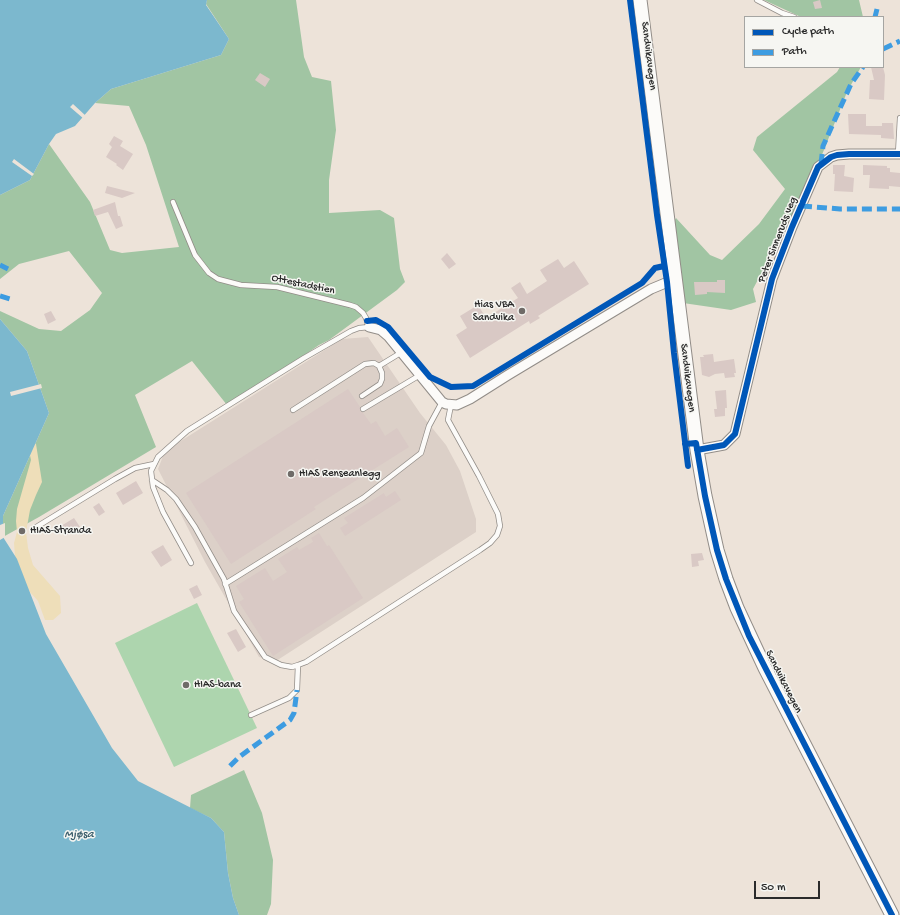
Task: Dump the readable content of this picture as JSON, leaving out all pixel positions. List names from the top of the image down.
{
  "streets": {
    "main road": ["Sandvikavegen"],
    "street": ["Peter Sinneruds veg"],
    "lane": ["Ottestadstien"]
  },
  "crossings": [
    ["Sandvikavegen", "Peter Sinneruds veg"]
  ],
  "water": ["Mjøsa"],
  "places": [
    "Hias VBA Sandvika",
    "HIAS Renseanlegg",
    "HIAS-Stranda",
    "HIAS-bana"
  ],
  "legend": ["Cycle path", "Path"],
  "scale_bar": "50 m"
}
